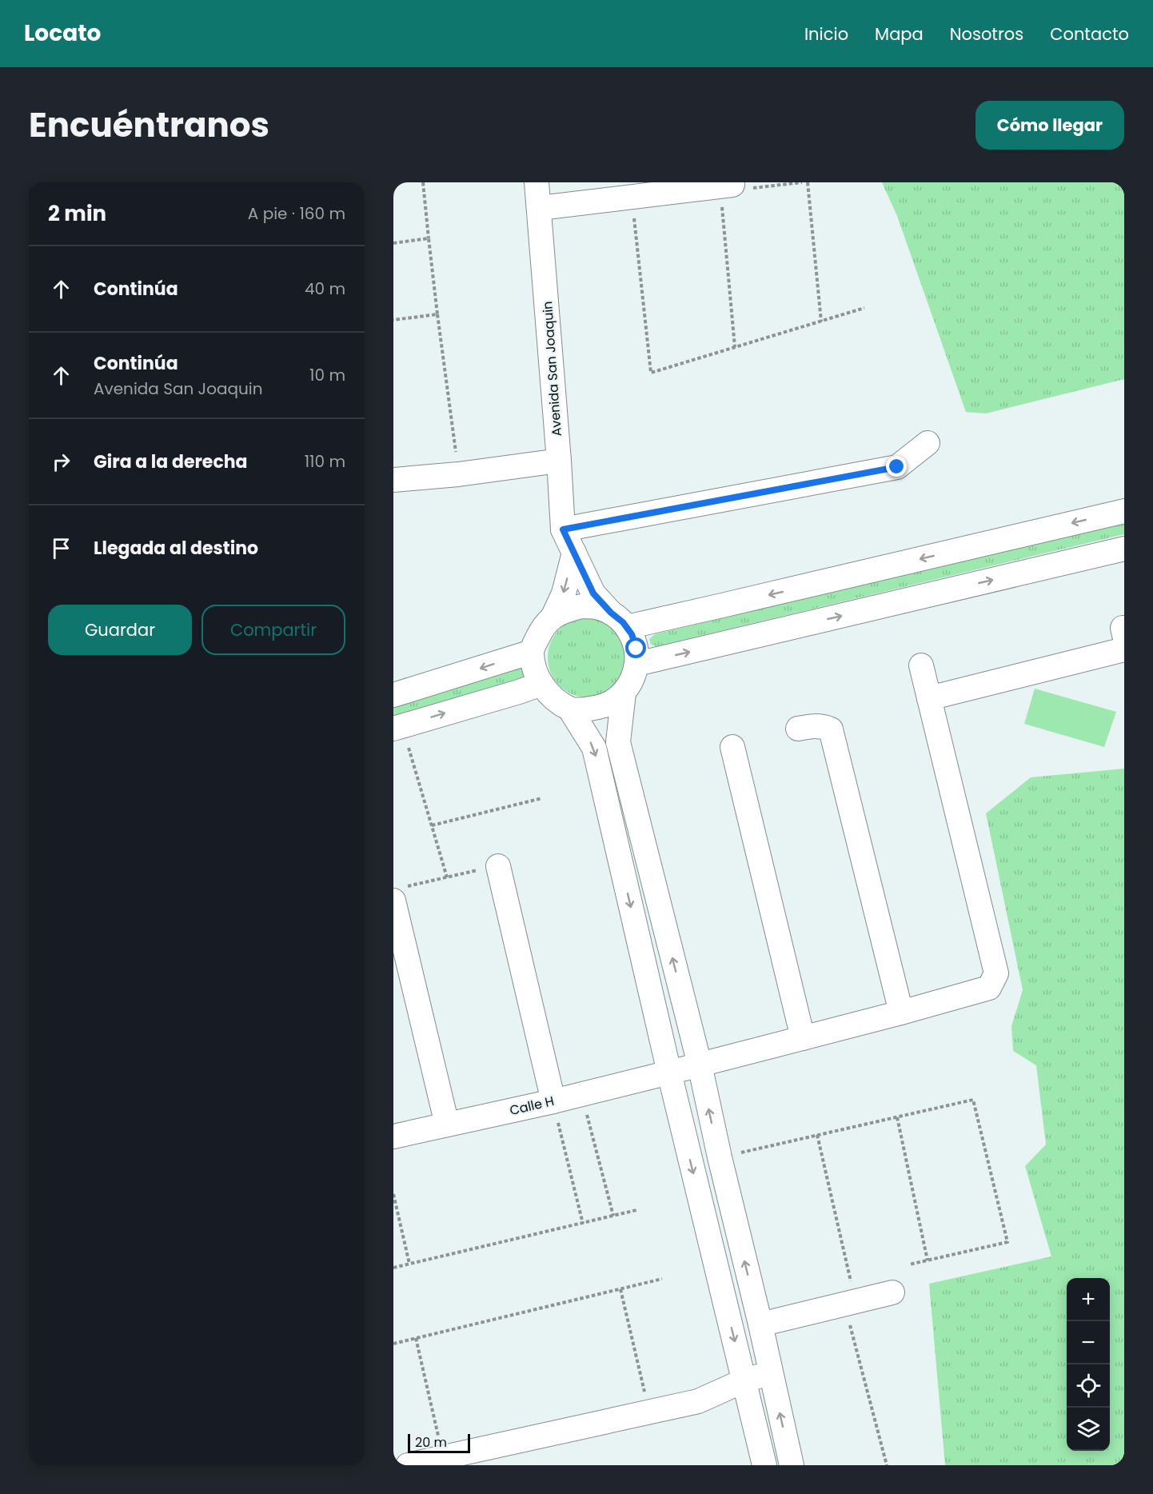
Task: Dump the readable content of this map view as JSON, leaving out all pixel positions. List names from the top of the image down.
{
  "streets": {
    "street": ["Avenida San Joaquin", "Calle H"]
  },
  "scale_bar": "20 m",
  "page": {
    "header": "Locato",
    "nav": [
      "Inicio",
      "Mapa",
      "Nosotros",
      "Contacto"
    ],
    "title": "Encuéntranos",
    "buttons": [
      "Cómo llegar",
      ["Guardar", "Compartir"]
    ],
    "heading": ["2 min", "A pie · 160 m"],
    "list": [
      ["Continúa", "40 m"],
      ["Continúa", "Avenida San Joaquin", "10 m"],
      ["Gira a la derecha", "110 m"],
      "Llegada al destino"
    ],
    "map_buttons": ["+", "−"],
    "scale": "20 m"
  }
}
